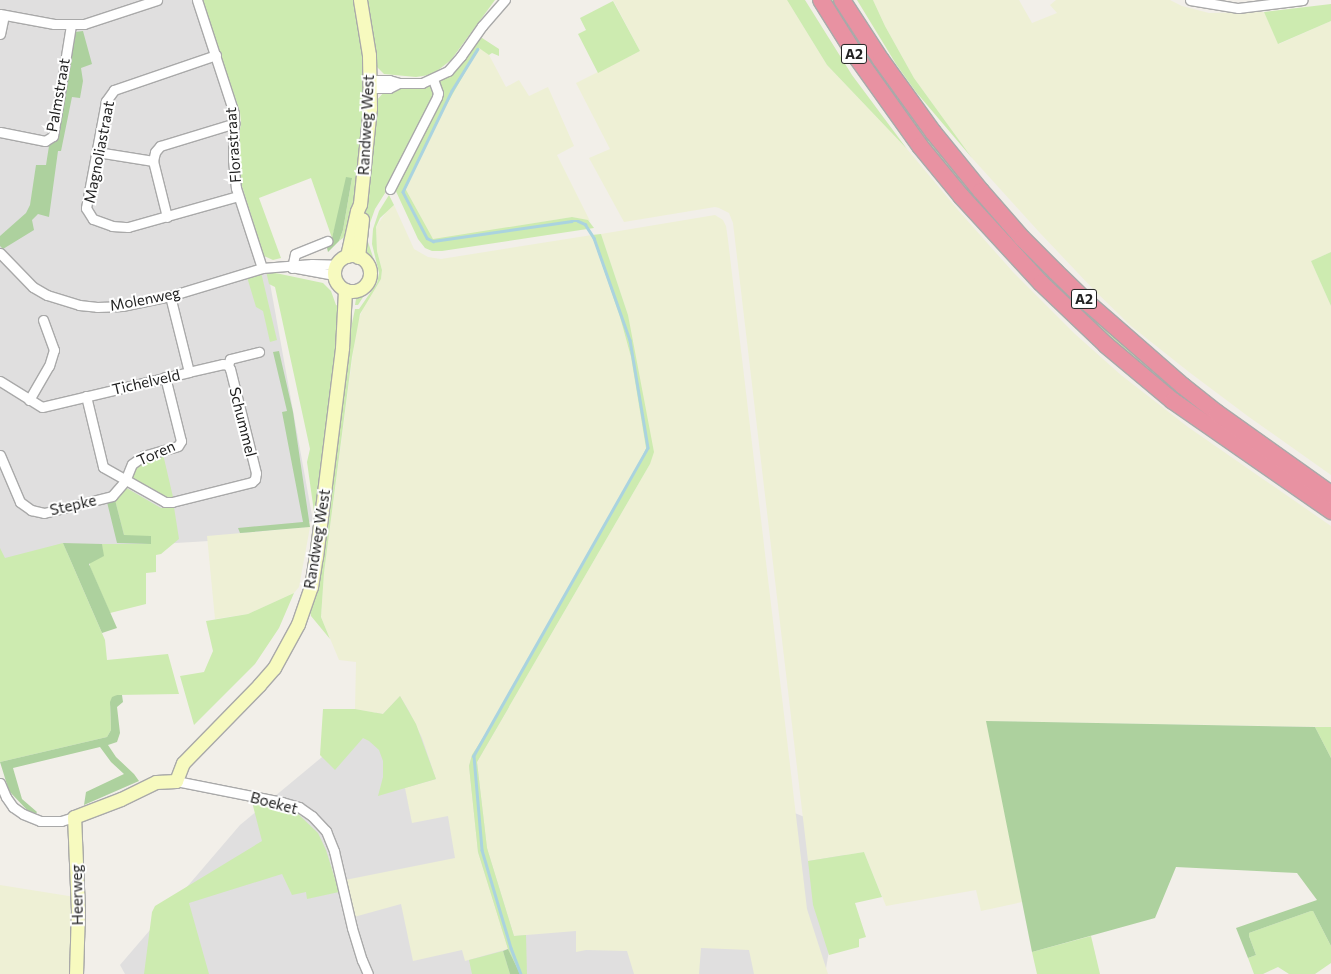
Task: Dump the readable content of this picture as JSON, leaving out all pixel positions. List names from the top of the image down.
{
  "streets": {
    "highway": ["A2"],
    "street": [
      "Palmstraat",
      "Randweg West",
      "Florastraat",
      "Magnoliastraat",
      "Molenweg",
      "Tichelveld",
      "Schummel",
      "Toren",
      "Stepke",
      "Boeket",
      "Heerweg"
    ]
  },
  "crossings": [
    ["Randweg West", "Molenweg"],
    ["Randweg West", "Boeket"],
    ["Florastraat", "Magnoliastraat"],
    ["Florastraat", "Molenweg"],
    ["Molenweg", "Tichelveld"],
    ["Tichelveld", "Toren"],
    ["Schummel", "Toren"],
    ["Toren", "Stepke"],
    ["Boeket", "Heerweg"]
  ]
}
